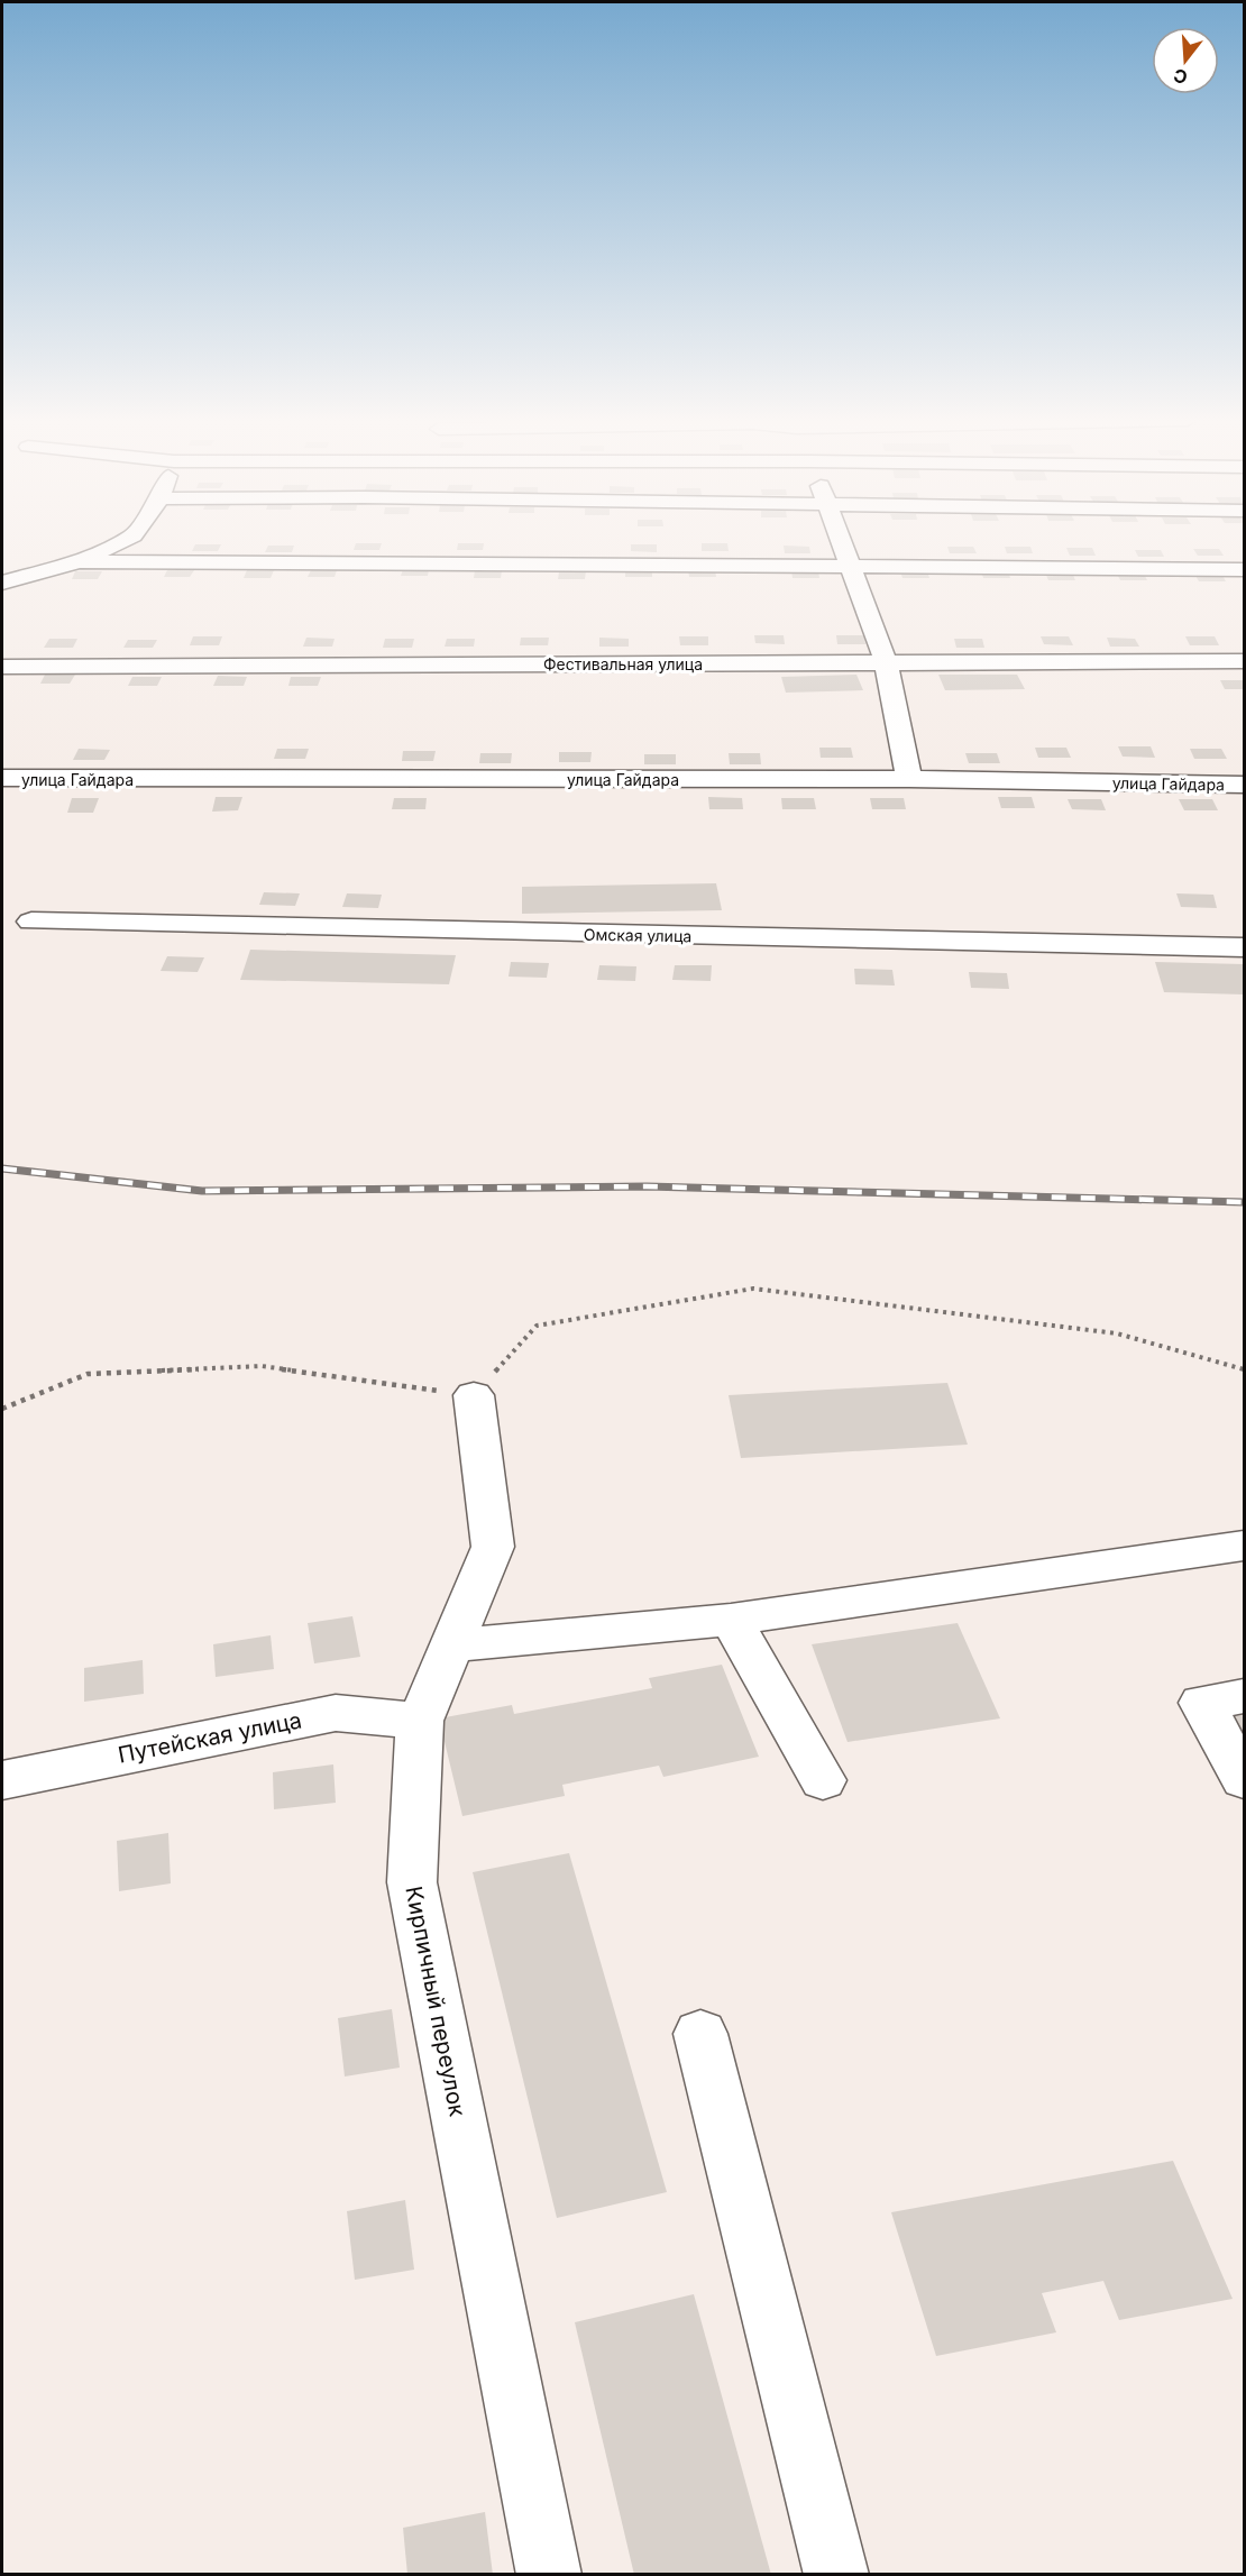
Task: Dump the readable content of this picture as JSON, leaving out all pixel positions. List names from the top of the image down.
{
  "streets": {
    "street": [
      "Фестивальная улица",
      "улица Гайдара",
      "Омская улица",
      "Путейская улица",
      "Кирпичный переулок"
    ]
  },
  "crossings": [
    ["Путейская улица", "Кирпичный переулок"]
  ],
  "north": "bottom"
}
